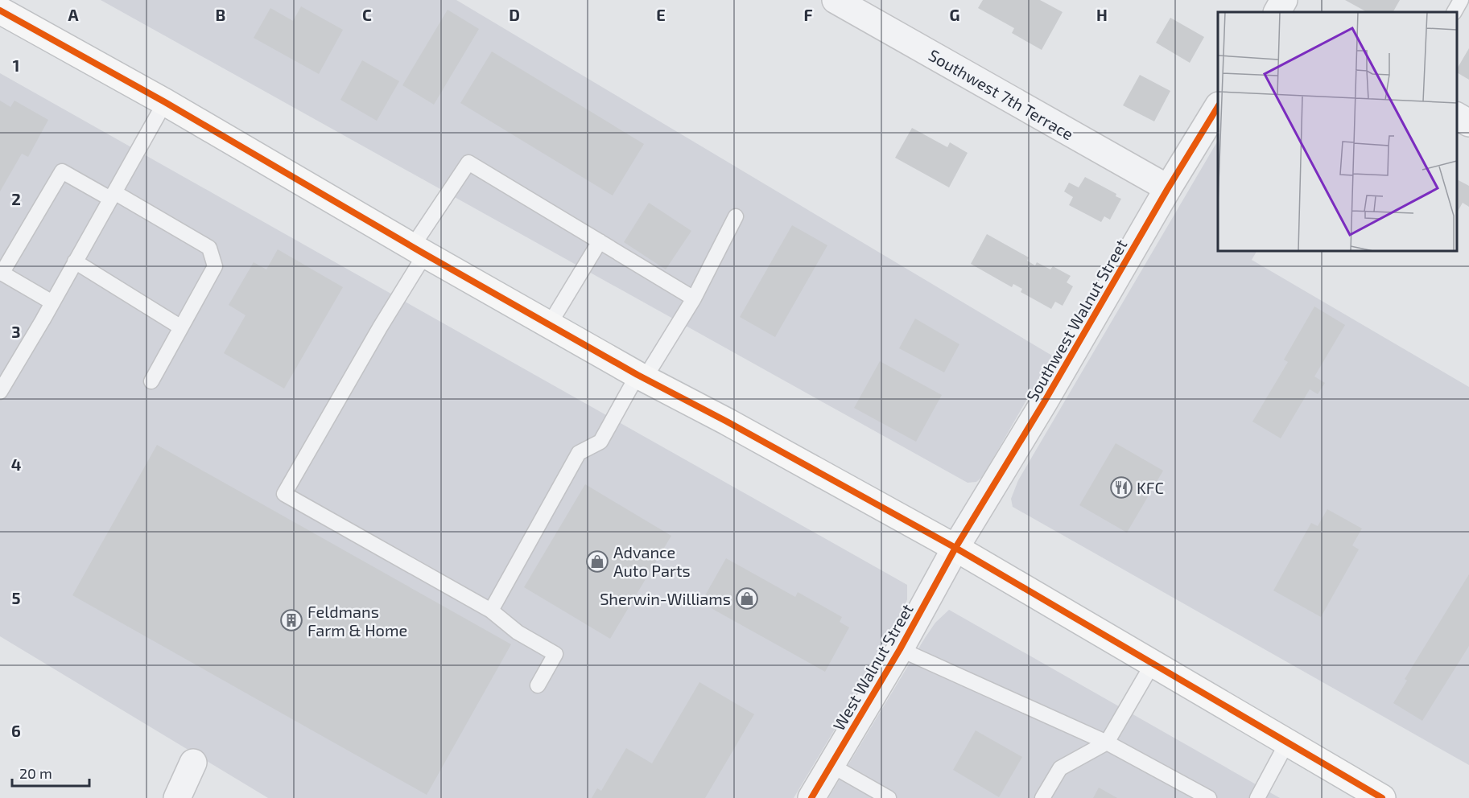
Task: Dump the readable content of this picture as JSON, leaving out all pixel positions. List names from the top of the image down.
{
  "streets": {
    "street": ["Southwest 7th Terrace", "Southwest Walnut Street", "West Walnut Street"]
  },
  "crossings": [
    ["Southwest 7th Terrace", "Southwest Walnut Street"],
    ["Southwest Walnut Street", "West Walnut Street"]
  ],
  "places": {
    "restaurant": ["KFC"],
    "shop": ["Advance Auto Parts", "Sherwin-Williams"],
    "building": ["Feldmans Farm & Home"]
  },
  "scale_bar": "20 m",
  "grid": {
    "columns": [
      "A",
      "B",
      "C",
      "D",
      "E",
      "F",
      "G",
      "H"
    ],
    "rows": [
      "1",
      "2",
      "3",
      "4",
      "5",
      "6"
    ]
  }
}
